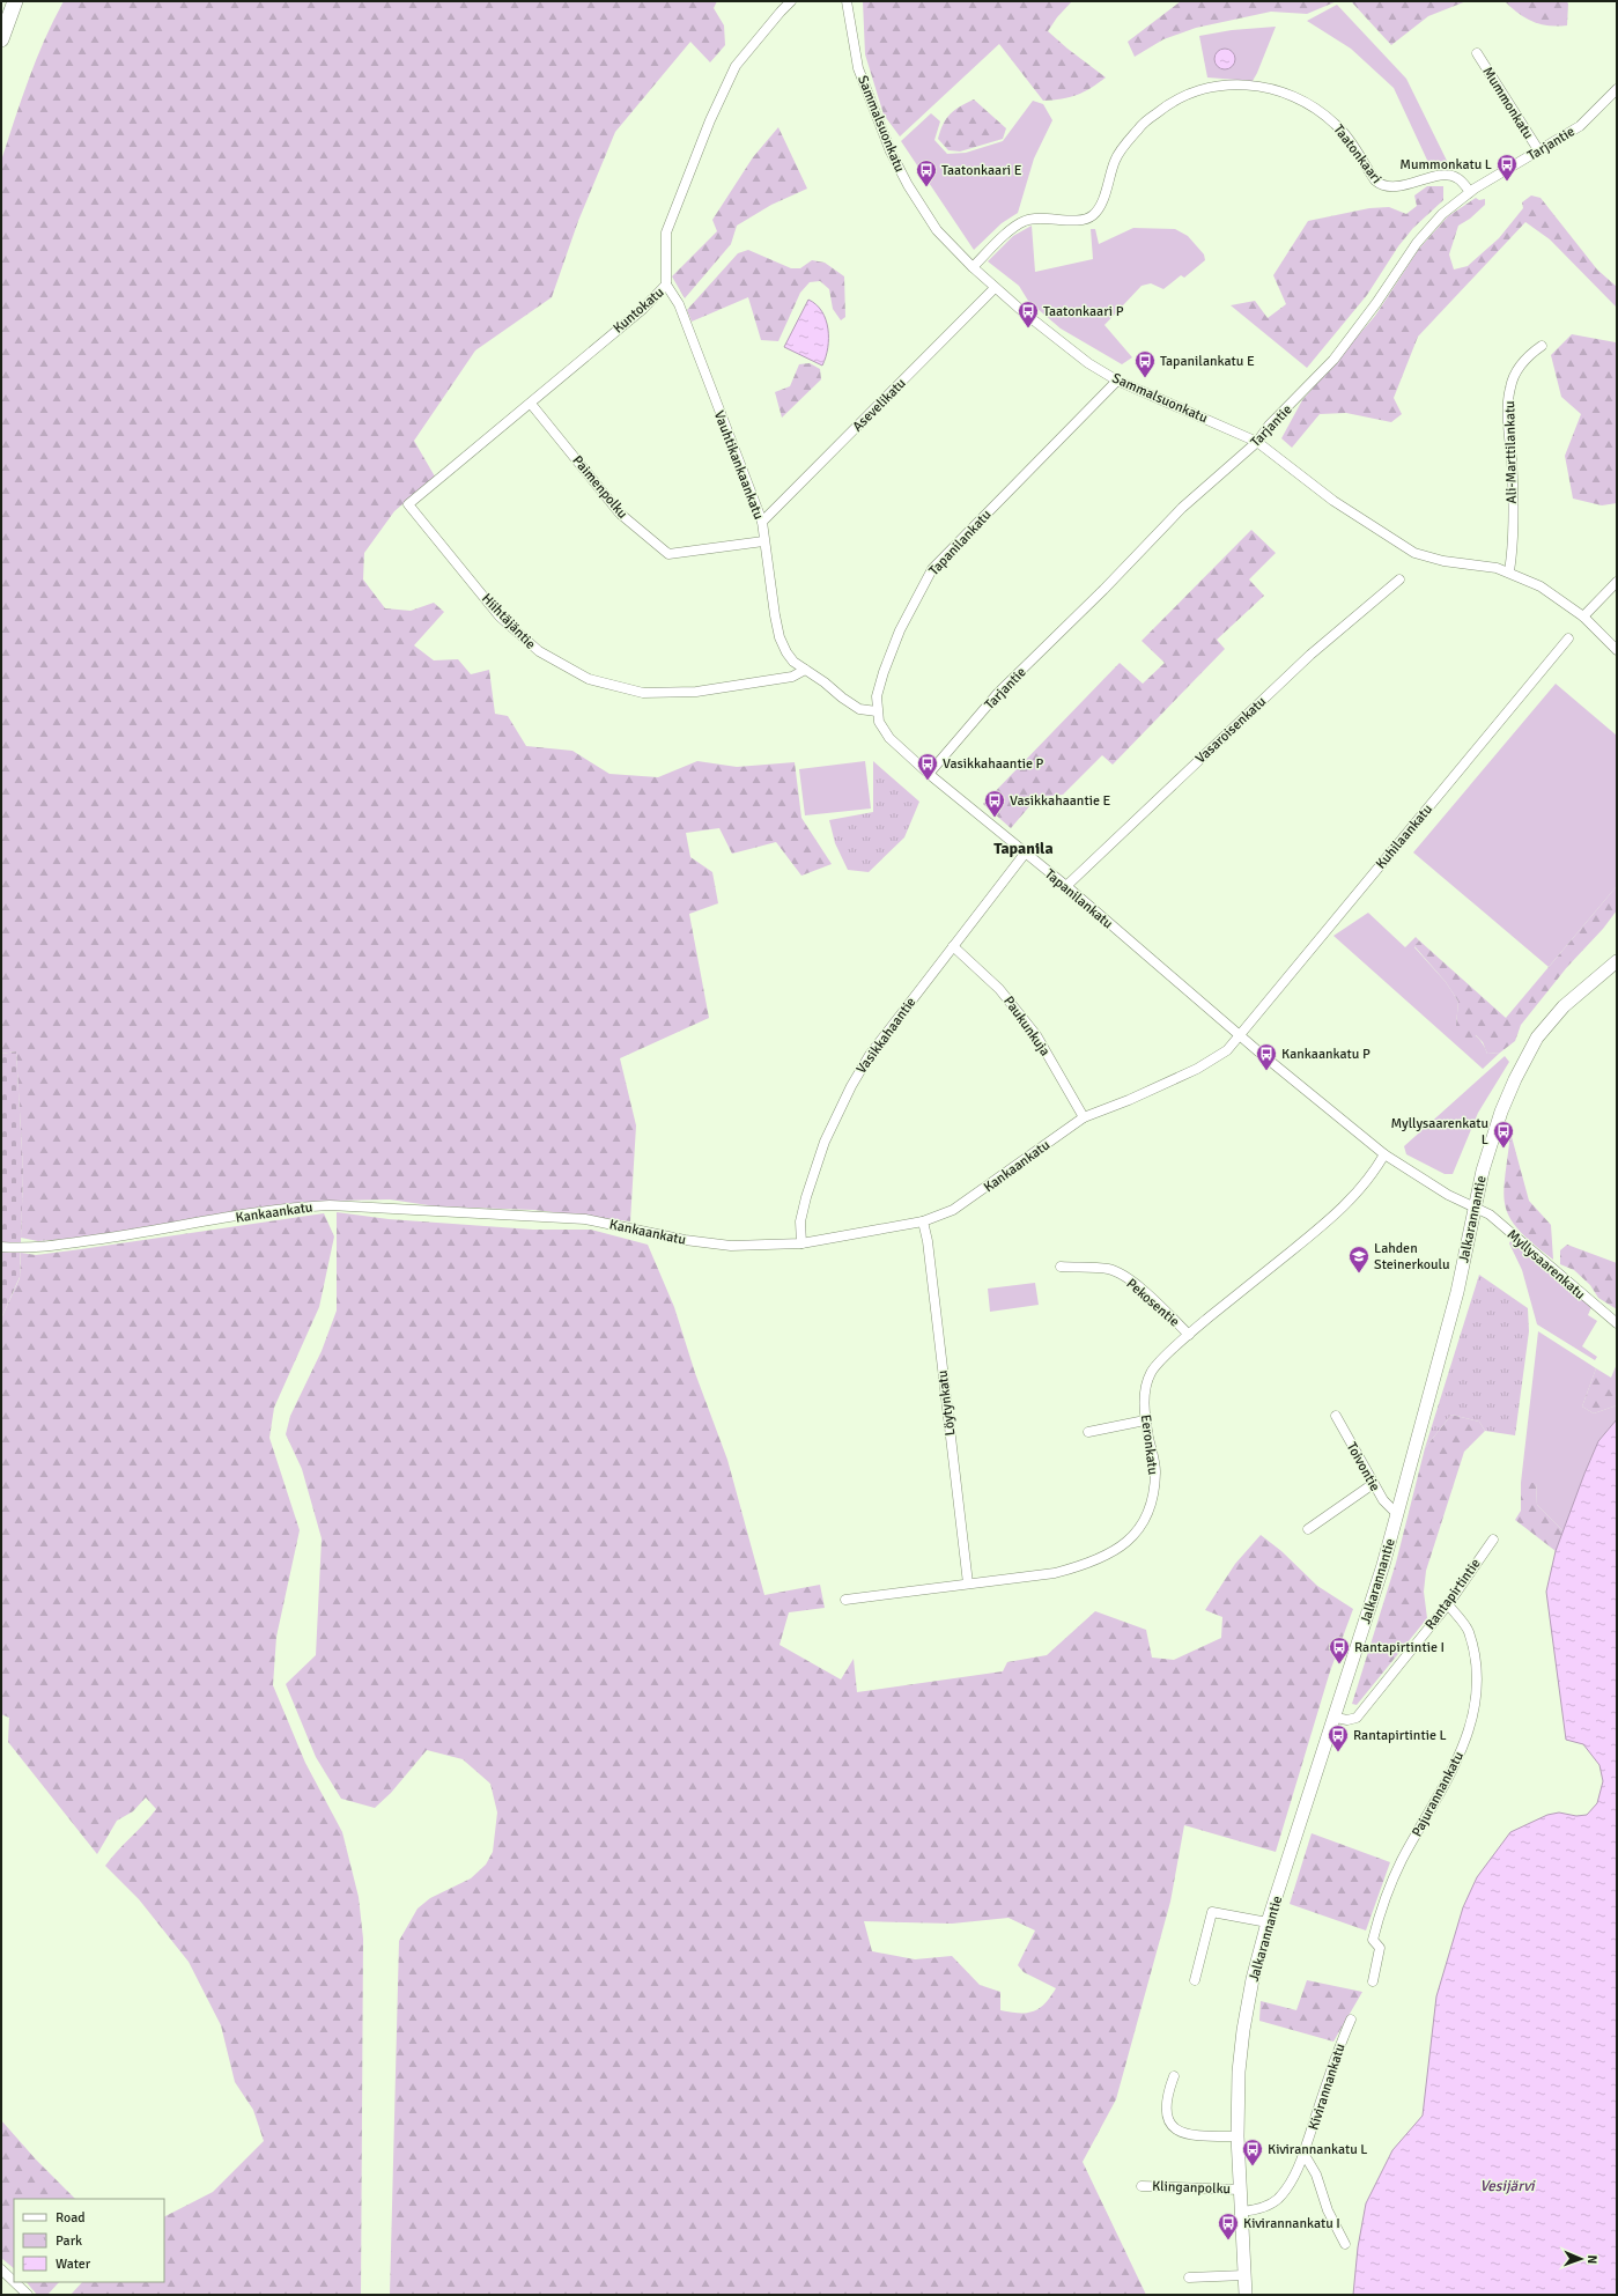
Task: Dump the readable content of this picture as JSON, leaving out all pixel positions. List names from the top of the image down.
{
  "streets": {
    "main road": ["Jalkarannantie"],
    "street": [
      "Mummonkatu",
      "Sammalsuonkatu",
      "Tarjantie",
      "Taatonkaari",
      "Kuntokatu",
      "Asevelikatu",
      "Ali-Marttilankatu",
      "Vauhtikankaankatu",
      "Paimenpolku",
      "Tapanilankatu",
      "Hiihtäjäntie",
      "Vasaroisenkatu",
      "Kuhilaankatu",
      "Paukunkuja",
      "Vasikkahaantie",
      "Kankaankatu",
      "Myllysaarenkatu",
      "Pekosentie",
      "Löytynkatu",
      "Eeronkatu",
      "Toivontie",
      "Rantapirtintie",
      "Pajurannankatu",
      "Kivirannankatu",
      "Klinganpolku"
    ]
  },
  "crossings": [
    ["Mummonkatu", "Tarjantie"],
    ["Sammalsuonkatu", "Tarjantie"],
    ["Sammalsuonkatu", "Taatonkaari"],
    ["Sammalsuonkatu", "Asevelikatu"],
    ["Sammalsuonkatu", "Ali-Marttilankatu"],
    ["Sammalsuonkatu", "Tapanilankatu"],
    ["Tarjantie", "Taatonkaari"],
    ["Tarjantie", "Tapanilankatu"],
    ["Kuntokatu", "Vauhtikankaankatu"],
    ["Kuntokatu", "Paimenpolku"],
    ["Kuntokatu", "Hiihtäjäntie"],
    ["Asevelikatu", "Vauhtikankaankatu"],
    ["Vauhtikankaankatu", "Paimenpolku"],
    ["Vauhtikankaankatu", "Tapanilankatu"],
    ["Vauhtikankaankatu", "Hiihtäjäntie"],
    ["Tapanilankatu", "Vasaroisenkatu"],
    ["Tapanilankatu", "Kuhilaankatu"],
    ["Tapanilankatu", "Vasikkahaantie"],
    ["Tapanilankatu", "Kankaankatu"],
    ["Tapanilankatu", "Jalkarannantie"],
    ["Tapanilankatu", "Myllysaarenkatu"],
    ["Tapanilankatu", "Eeronkatu"],
    ["Kuhilaankatu", "Kankaankatu"],
    ["Paukunkuja", "Vasikkahaantie"],
    ["Paukunkuja", "Kankaankatu"],
    ["Vasikkahaantie", "Kankaankatu"],
    ["Kankaankatu", "Löytynkatu"],
    ["Jalkarannantie", "Myllysaarenkatu"],
    ["Jalkarannantie", "Toivontie"],
    ["Jalkarannantie", "Rantapirtintie"],
    ["Jalkarannantie", "Kivirannankatu"],
    ["Jalkarannantie", "Klinganpolku"],
    ["Pekosentie", "Eeronkatu"],
    ["Löytynkatu", "Eeronkatu"],
    ["Rantapirtintie", "Pajurannankatu"]
  ],
  "districts": ["Tapanila"],
  "water": ["Vesijärvi"],
  "places": {
    "bus stop": [
      "Mummonkatu L",
      "Taatonkaari E",
      "Taatonkaari P",
      "Tapanilankatu E",
      "Vasikkahaantie P",
      "Vasikkahaantie E",
      "Kankaankatu P",
      "Myllysaarenkatu L",
      "Rantapirtintie I",
      "Rantapirtintie L",
      "Kivirannankatu L",
      "Kivirannankatu I"
    ],
    "school or university": ["Lahden Steinerkoulu"]
  },
  "legend": ["Road", "Park", "Water"],
  "north": "right"
}
